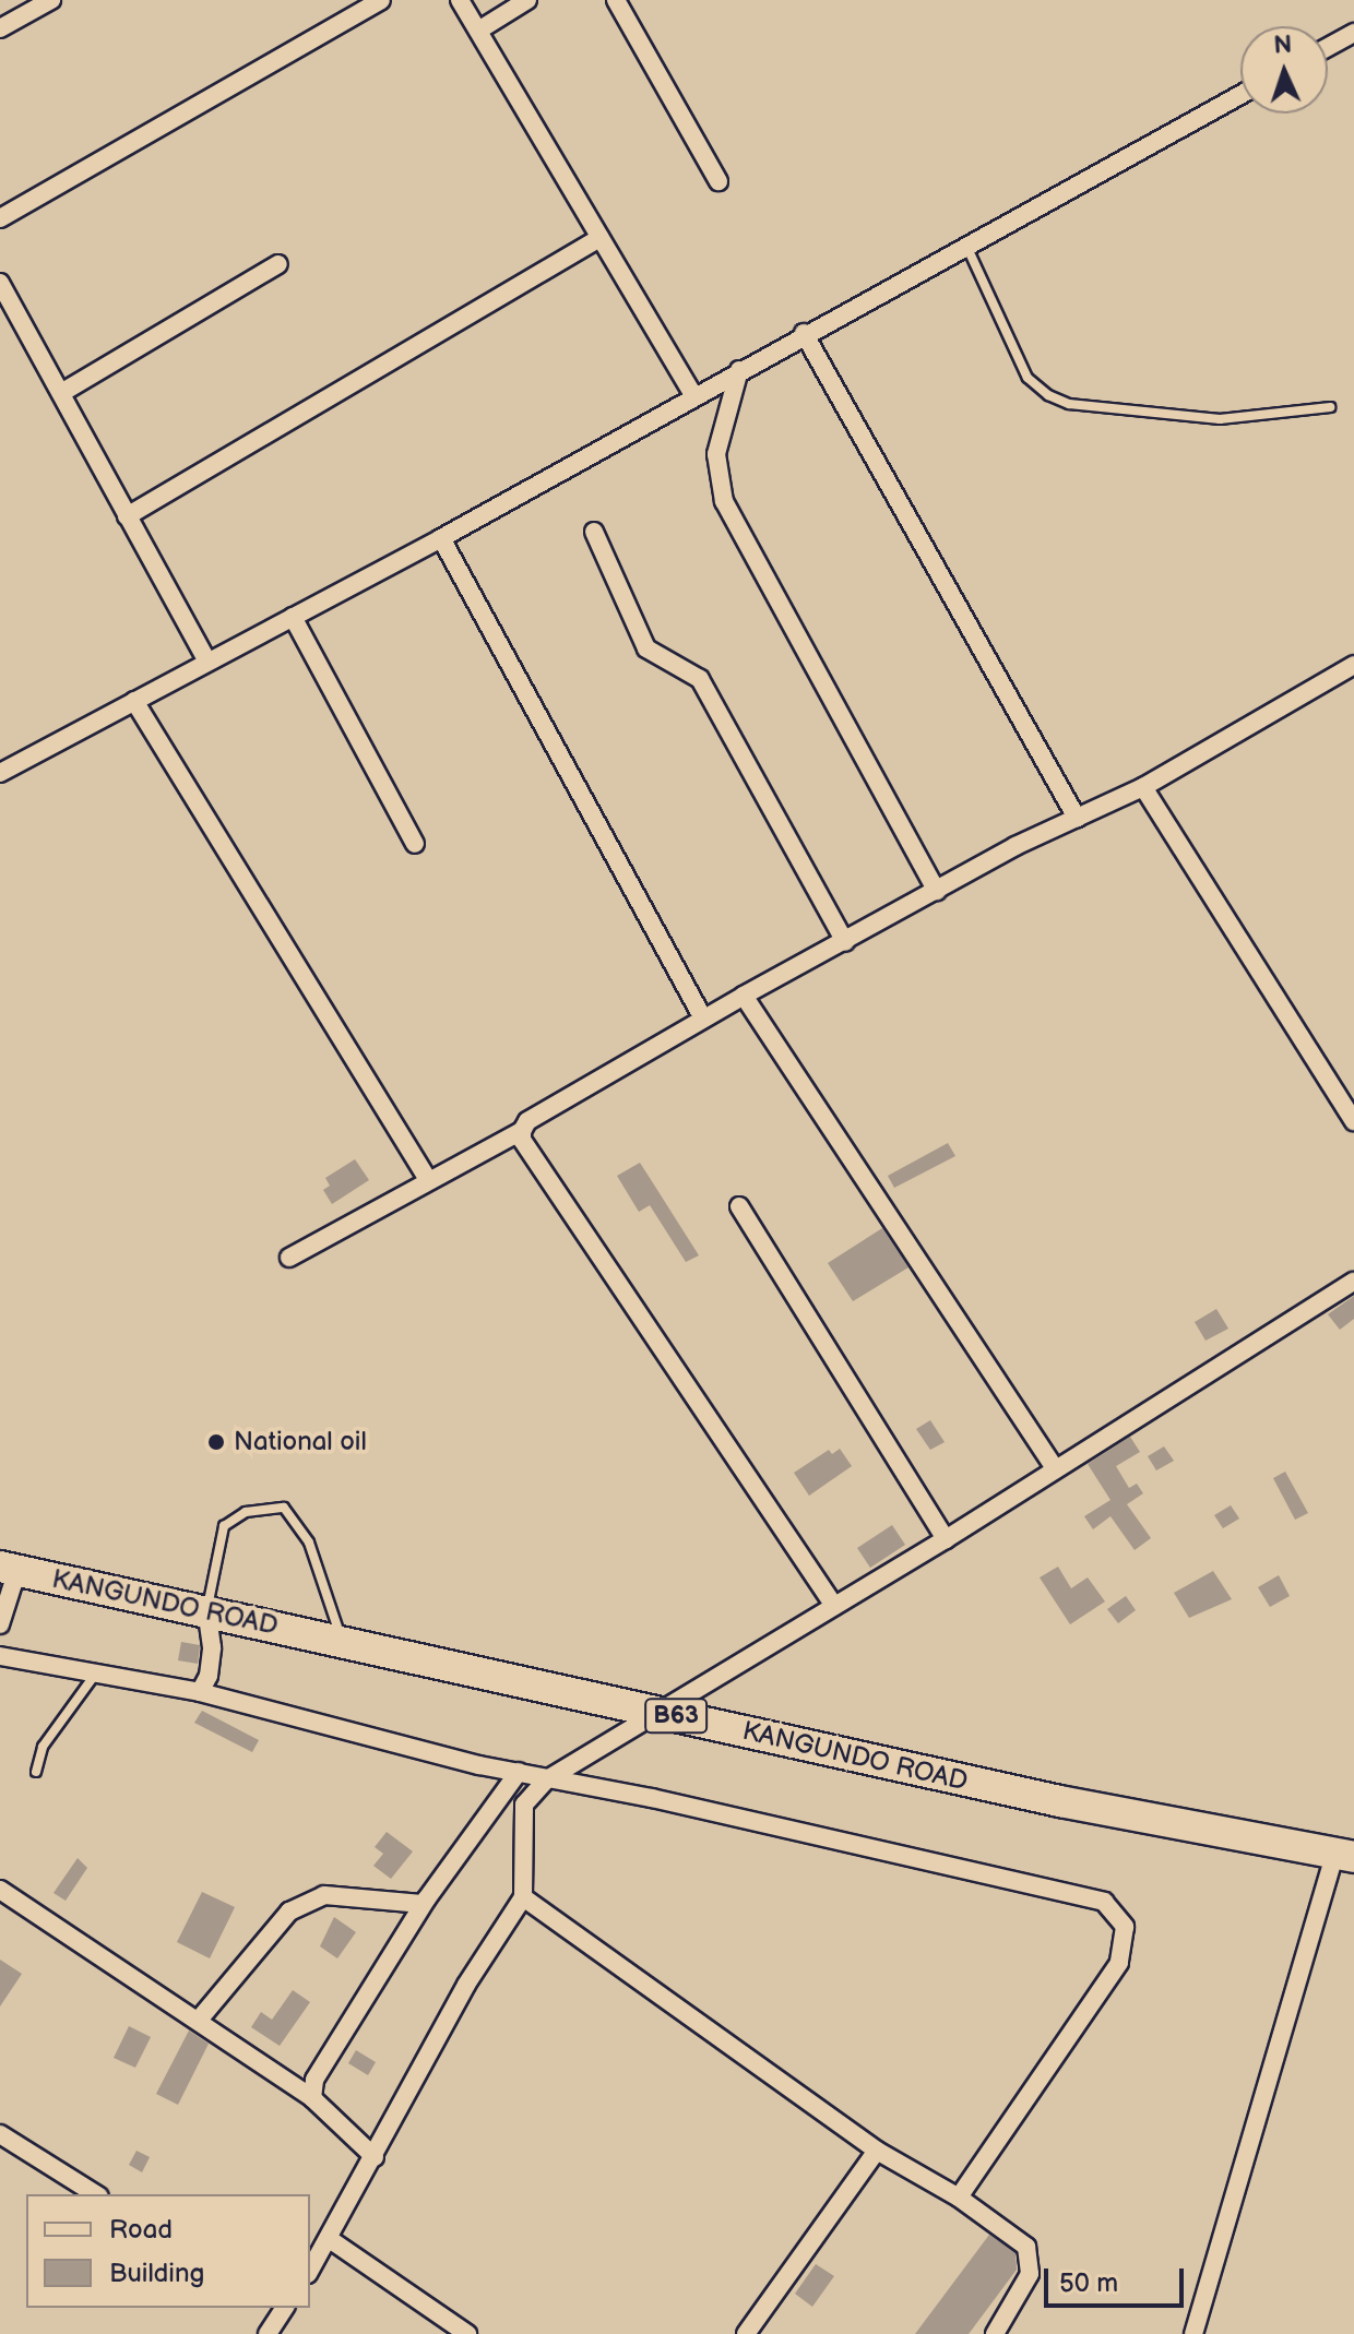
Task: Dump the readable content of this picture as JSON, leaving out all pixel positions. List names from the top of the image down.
{
  "streets": {
    "highway": ["KANGUNDO ROAD", "B63"]
  },
  "places": ["National oil"],
  "legend": ["Road", "Building"],
  "scale_bar": "50 m",
  "north": "top"
}
